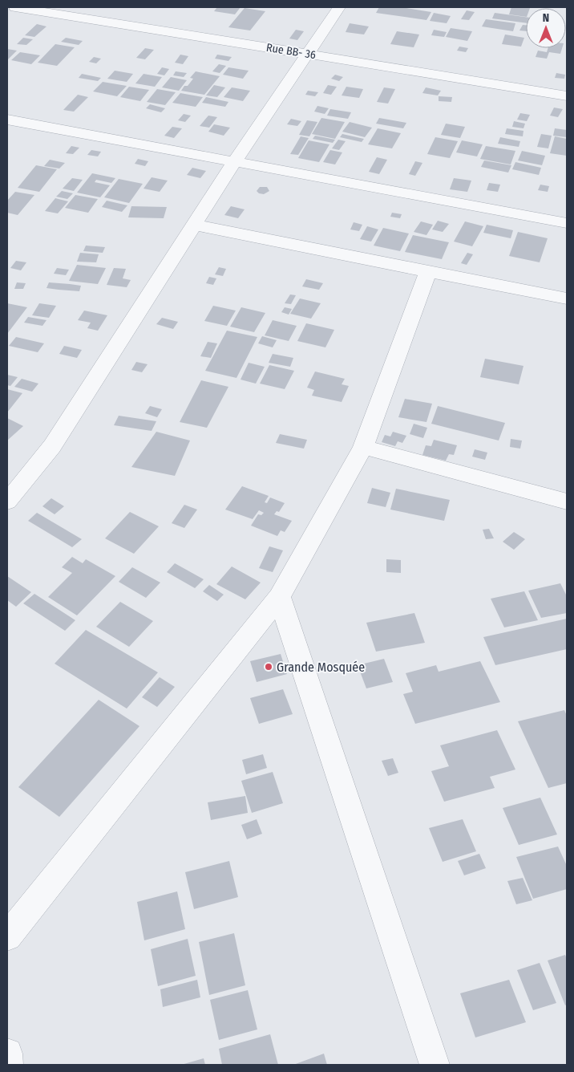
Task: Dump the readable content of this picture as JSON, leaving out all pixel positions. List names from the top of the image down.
{
  "streets": {
    "street": ["Rue BB- 36"]
  },
  "places": ["Grande Mosquée"],
  "north": "top"
}
